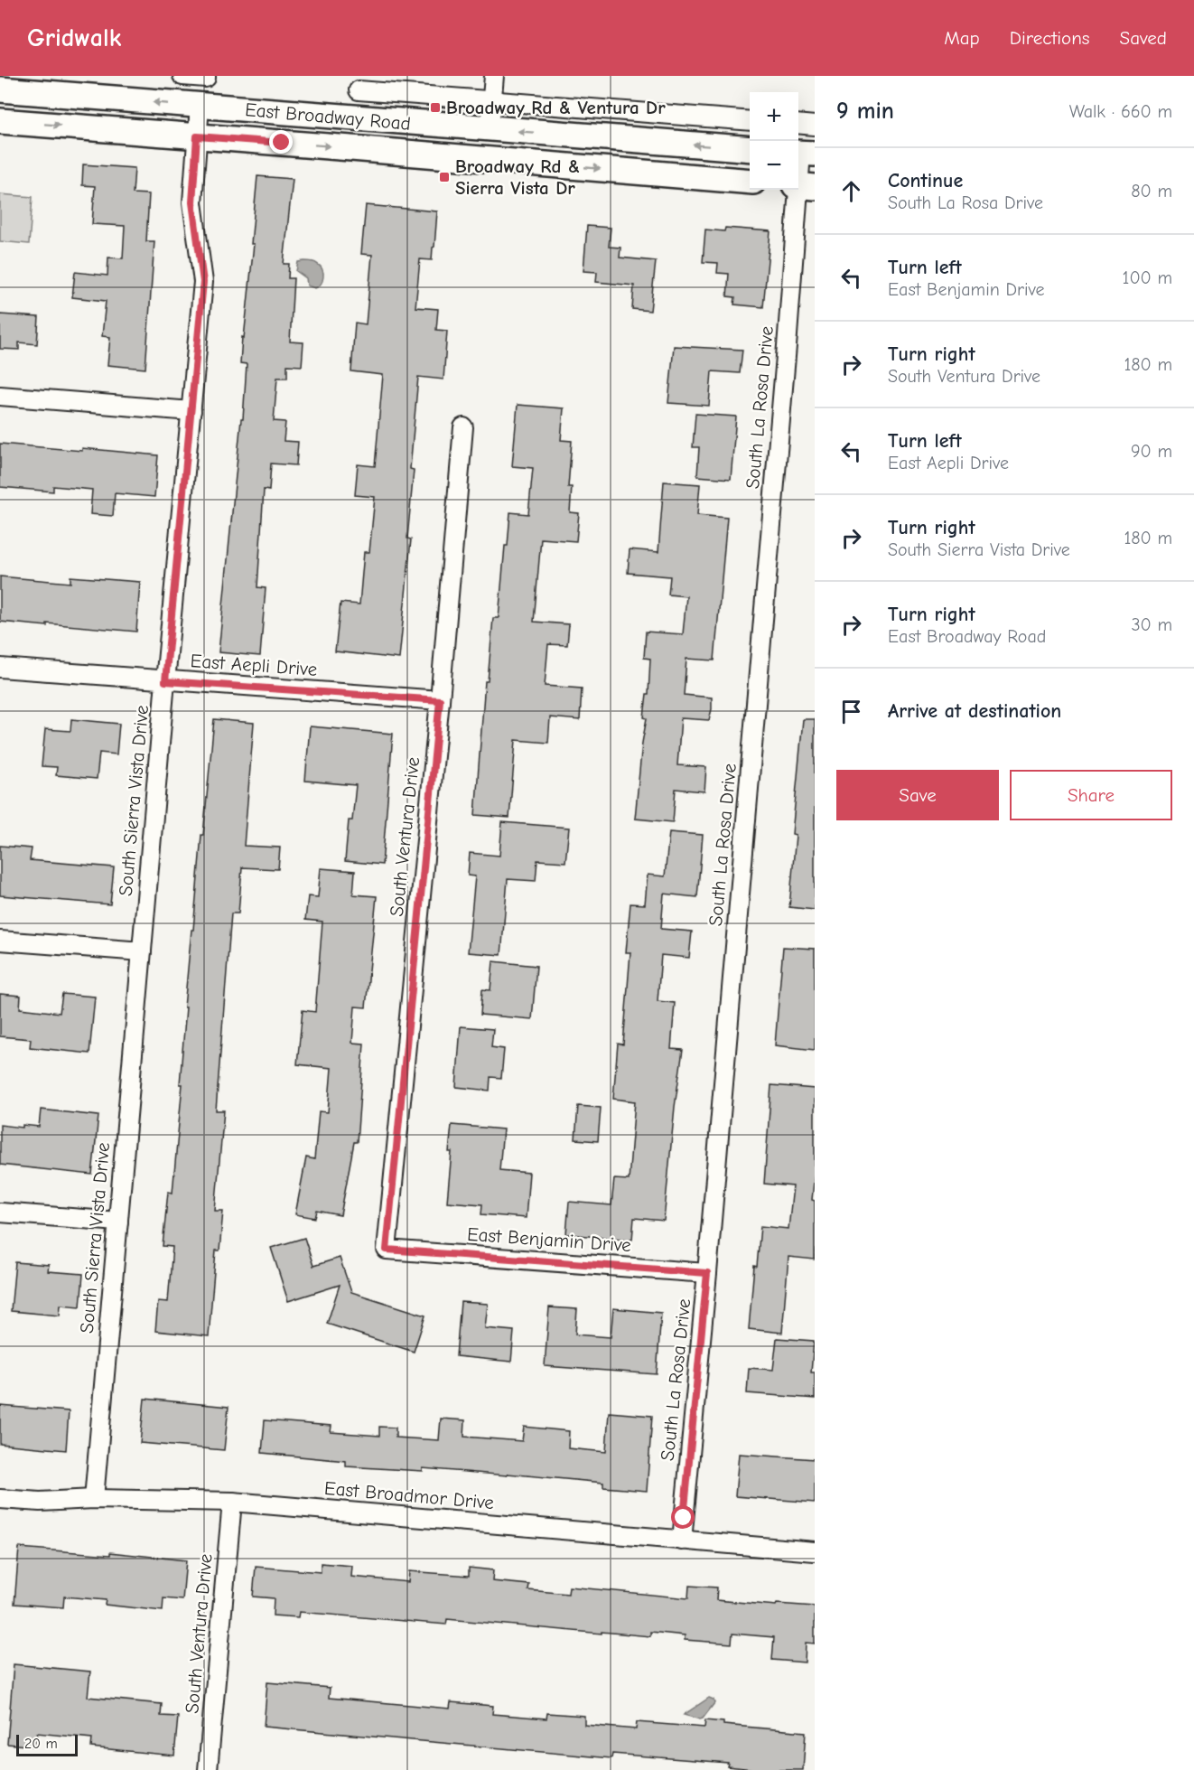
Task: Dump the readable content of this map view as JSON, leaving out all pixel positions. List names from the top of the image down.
{
  "streets": {
    "main road": ["East Broadway Road"],
    "street": [
      "South La Rosa Drive",
      "East Aepli Drive",
      "South Sierra Vista Drive",
      "South Ventura Drive",
      "East Benjamin Drive",
      "East Broadmor Drive"
    ]
  },
  "crossings": [
    ["East Broadway Road", "South Sierra Vista Drive"],
    ["South La Rosa Drive", "East Benjamin Drive"],
    ["South La Rosa Drive", "East Broadmor Drive"],
    ["East Aepli Drive", "South Sierra Vista Drive"],
    ["East Aepli Drive", "South Ventura Drive"],
    ["South Sierra Vista Drive", "East Broadmor Drive"],
    ["South Ventura Drive", "East Benjamin Drive"],
    ["South Ventura Drive", "East Broadmor Drive"]
  ],
  "places": {
    "transit": ["Broadway Rd & Ventura Dr", "Broadway Rd & Sierra Vista Dr"]
  },
  "scale_bar": "20 m",
  "page": {
    "header": "Gridwalk",
    "nav": ["Map", "Directions", "Saved"],
    "heading": ["9 min", "Walk · 660 m"],
    "map_buttons": ["+", "−"],
    "list": [
      ["Continue", "South La Rosa Drive", "80 m"],
      ["Turn left", "East Benjamin Drive", "100 m"],
      ["Turn right", "South Ventura Drive", "180 m"],
      ["Turn left", "East Aepli Drive", "90 m"],
      ["Turn right", "South Sierra Vista Drive", "180 m"],
      ["Turn right", "East Broadway Road", "30 m"],
      "Arrive at destination"
    ],
    "buttons": ["Save", "Share"],
    "scale": "20 m"
  }
}
